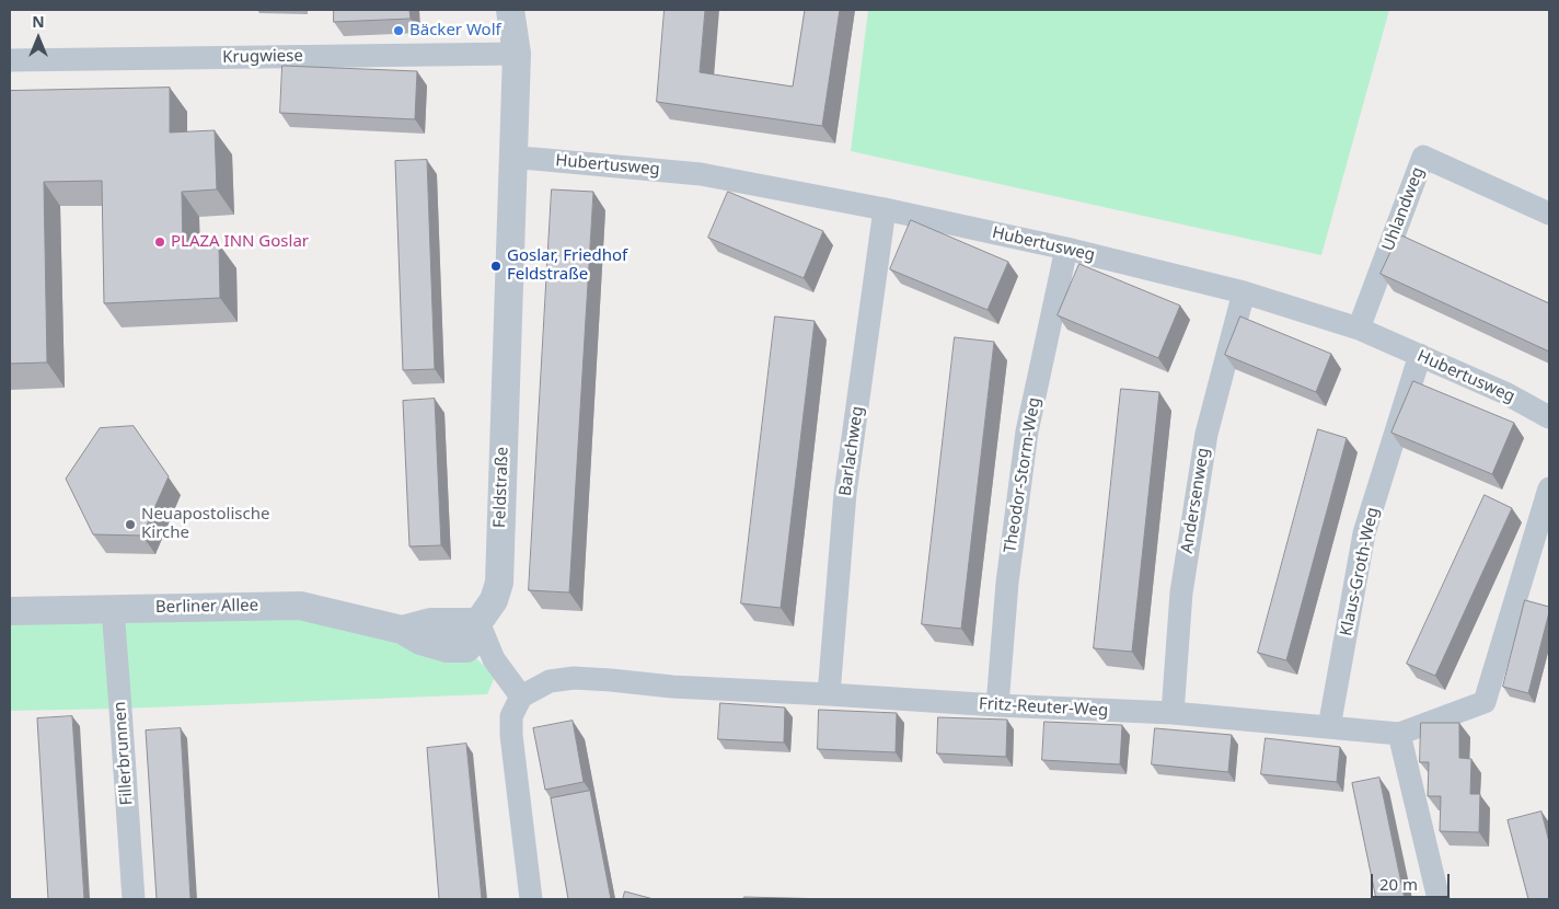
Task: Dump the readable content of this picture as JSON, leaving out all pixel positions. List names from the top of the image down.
{
  "streets": {
    "street": [
      "Krugwiese",
      "Hubertusweg",
      "Uhlandweg",
      "Barlachweg",
      "Theodor-Storm-Weg",
      "Feldstraße",
      "Andersenweg",
      "Klaus-Groth-Weg",
      "Berliner Allee",
      "Fritz-Reuter-Weg",
      "Fillerbrunnen"
    ]
  },
  "crossings": [
    ["Krugwiese", "Feldstraße"],
    ["Hubertusweg", "Uhlandweg"],
    ["Hubertusweg", "Barlachweg"],
    ["Hubertusweg", "Theodor-Storm-Weg"],
    ["Hubertusweg", "Feldstraße"],
    ["Hubertusweg", "Andersenweg"],
    ["Hubertusweg", "Klaus-Groth-Weg"],
    ["Barlachweg", "Fritz-Reuter-Weg"],
    ["Theodor-Storm-Weg", "Fritz-Reuter-Weg"],
    ["Feldstraße", "Berliner Allee"],
    ["Andersenweg", "Fritz-Reuter-Weg"],
    ["Klaus-Groth-Weg", "Fritz-Reuter-Weg"],
    ["Berliner Allee", "Fillerbrunnen"]
  ],
  "places": [
    "Bäcker Wolf",
    "PLAZA INN Goslar",
    "Goslar, Friedhof Feldstraße",
    "Neuapostolische Kirche"
  ],
  "scale_bar": "20 m",
  "north": "top"
}
